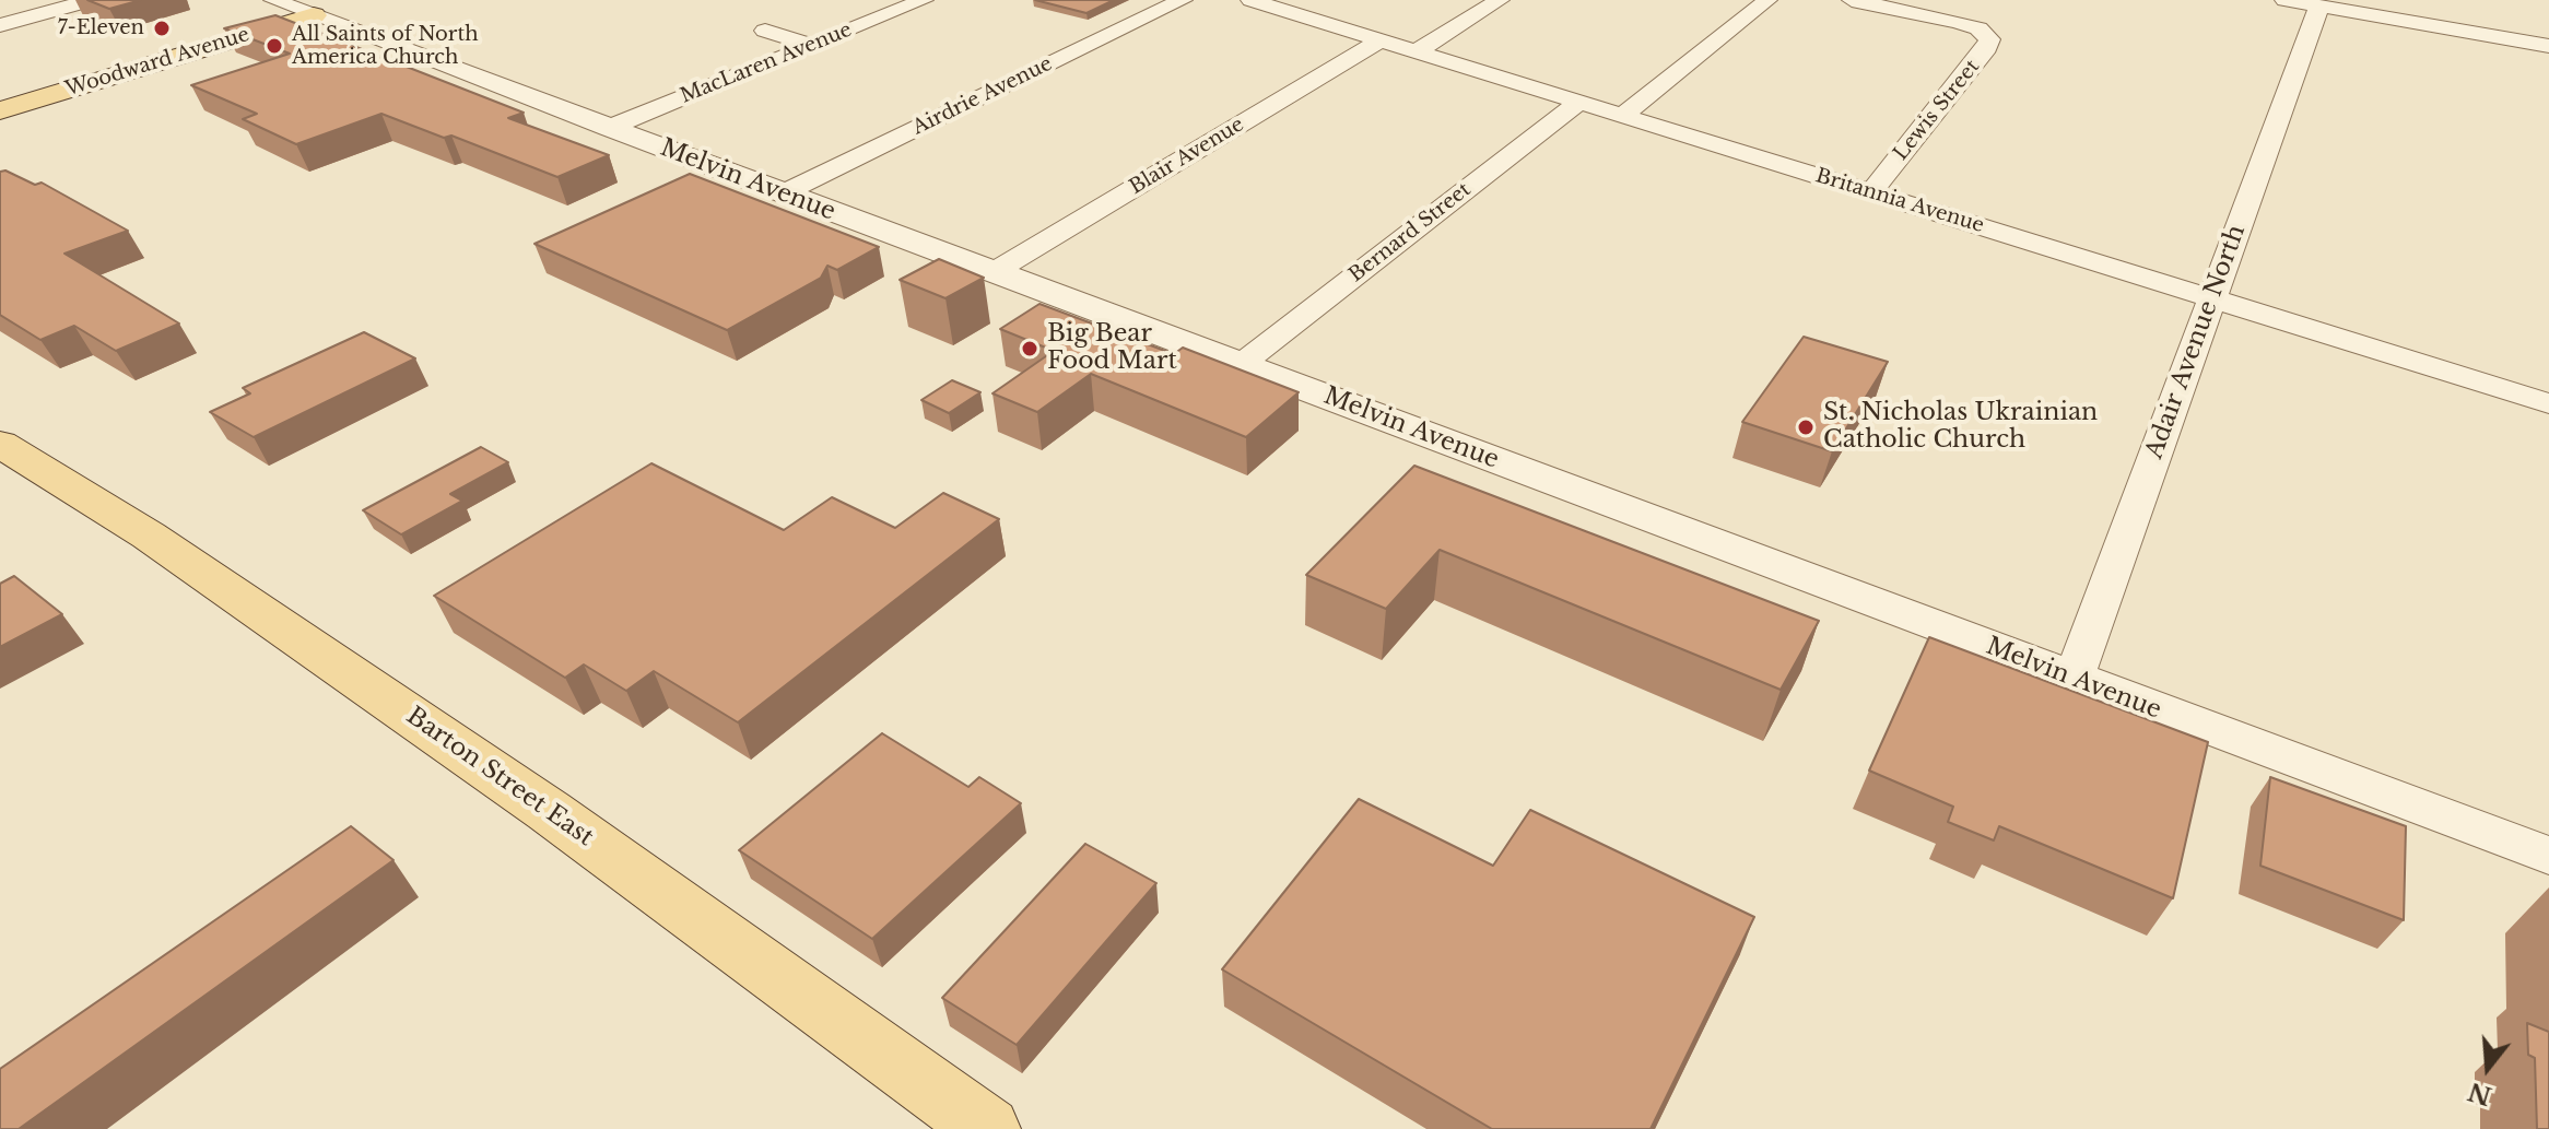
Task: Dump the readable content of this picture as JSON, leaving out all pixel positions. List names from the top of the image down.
{
  "streets": {
    "main road": ["Woodward Avenue", "Barton Street East"],
    "street": [
      "MacLaren Avenue",
      "Airdrie Avenue",
      "Lewis Street",
      "Blair Avenue",
      "Melvin Avenue",
      "Britannia Avenue",
      "Bernard Street",
      "Adair Avenue North"
    ]
  },
  "crossings": [
    ["Woodward Avenue", "Melvin Avenue"],
    ["MacLaren Avenue", "Melvin Avenue"],
    ["Airdrie Avenue", "Melvin Avenue"],
    ["Lewis Street", "Britannia Avenue"],
    ["Blair Avenue", "Melvin Avenue"],
    ["Blair Avenue", "Britannia Avenue"],
    ["Melvin Avenue", "Bernard Street"],
    ["Melvin Avenue", "Adair Avenue North"],
    ["Britannia Avenue", "Bernard Street"],
    ["Britannia Avenue", "Adair Avenue North"]
  ],
  "places": [
    "7-Eleven",
    "All Saints of North America Church",
    "Big Bear Food Mart",
    "St. Nicholas Ukrainian Catholic Church"
  ],
  "north": "bottom"
}
